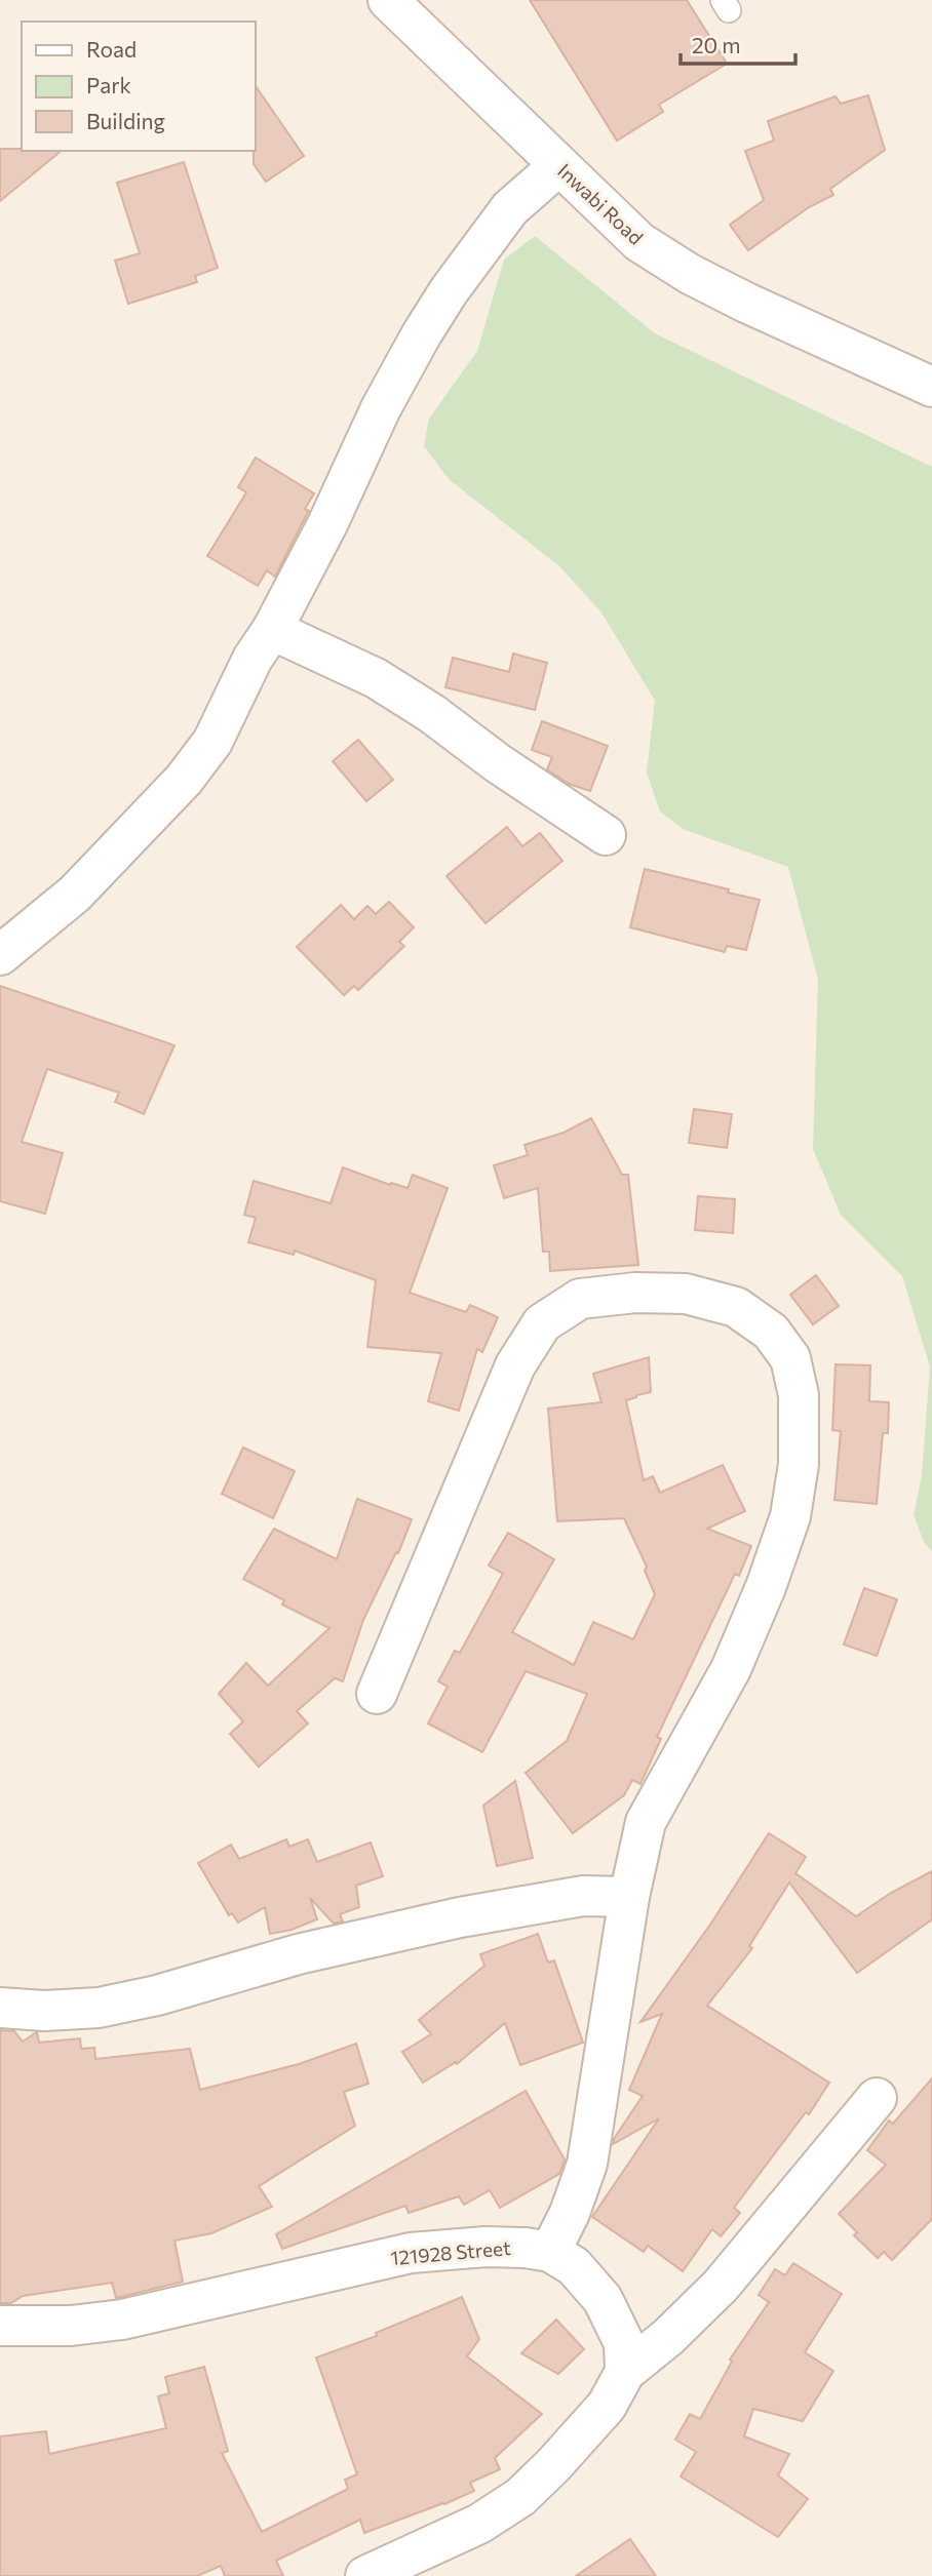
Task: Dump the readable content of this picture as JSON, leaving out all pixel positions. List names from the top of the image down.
{
  "streets": {
    "street": ["Inwabi Road", "121928 Street"]
  },
  "legend": ["Road", "Park", "Building"],
  "scale_bar": "20 m"
}
